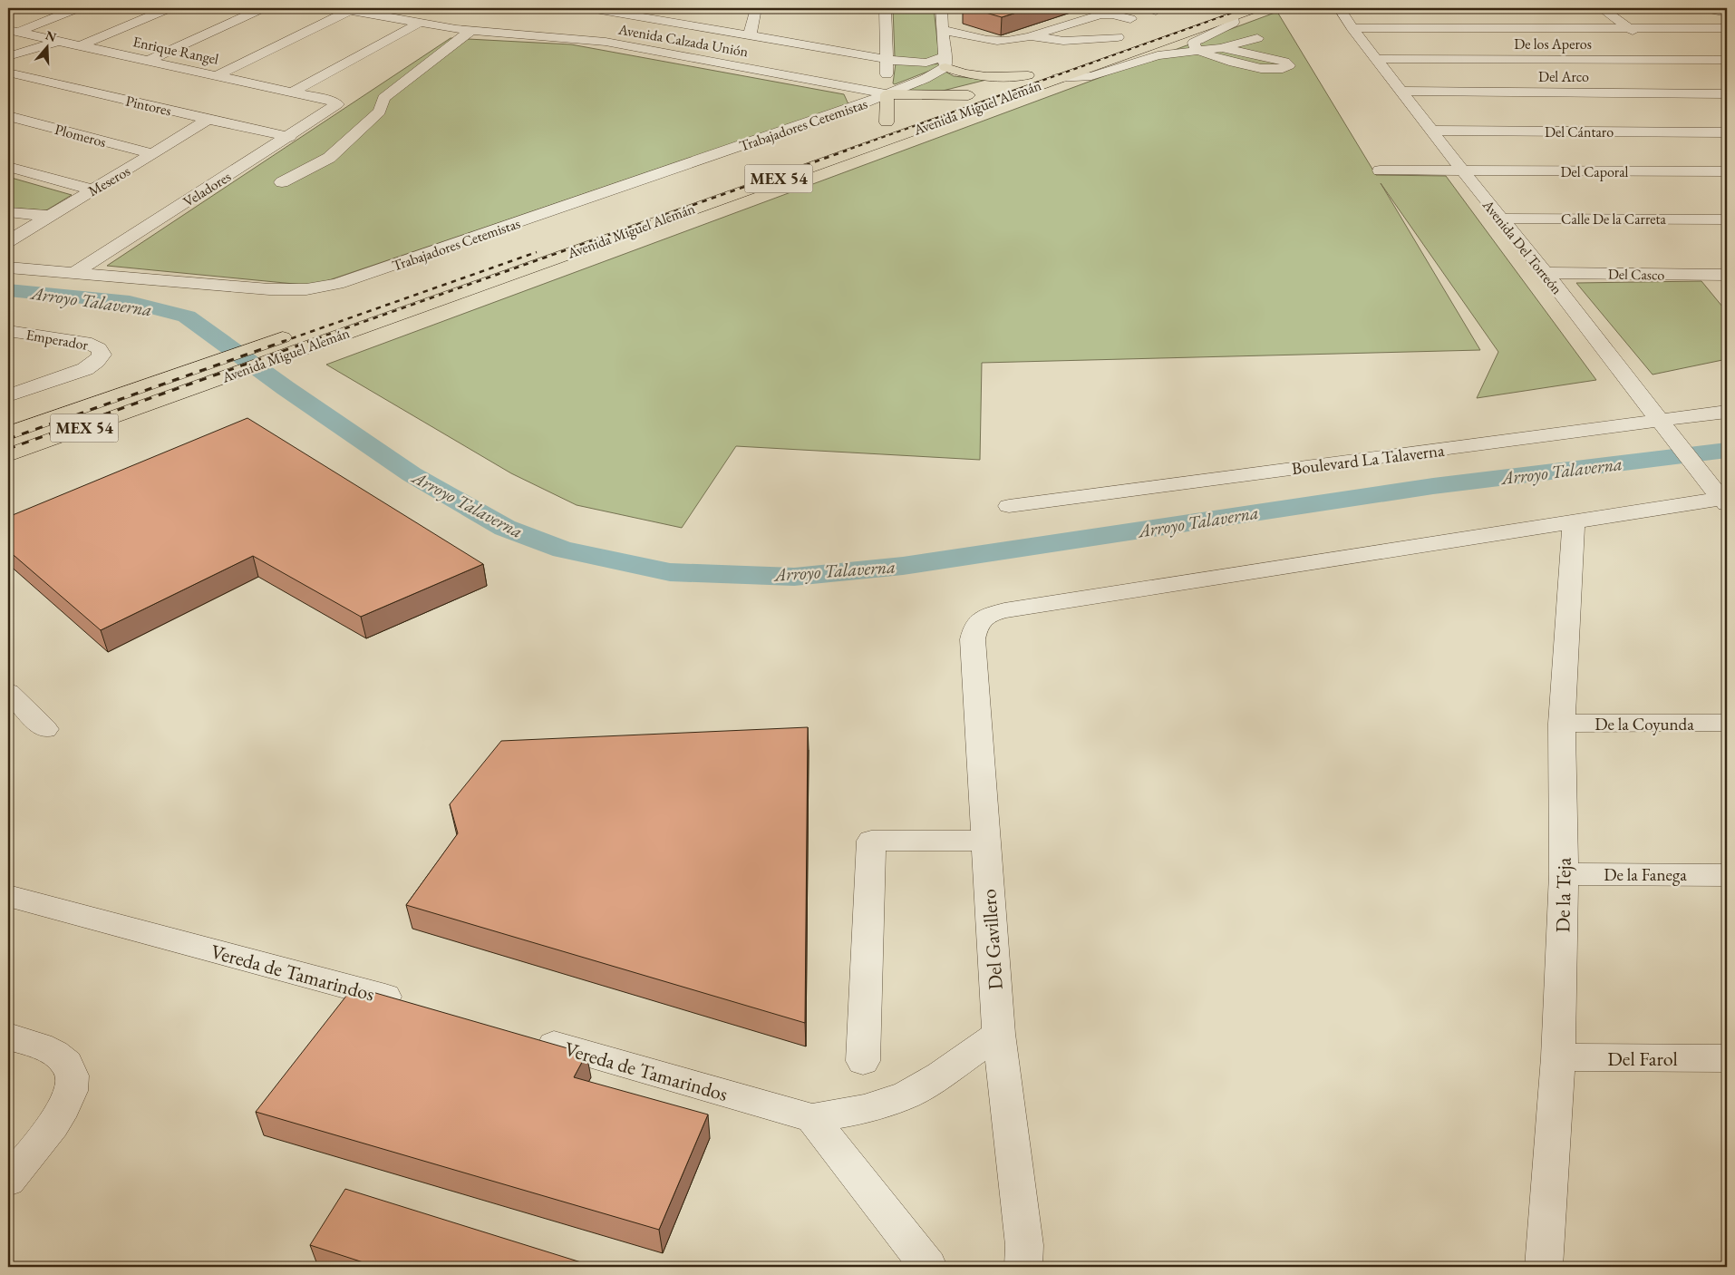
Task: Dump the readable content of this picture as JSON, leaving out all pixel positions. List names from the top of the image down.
{
  "streets": {
    "highway": ["Avenida Miguel Alemán", "MEX 54"],
    "street": [
      "Avenida Calzada Unión",
      "De los Aperos",
      "Enrique Rangel",
      "Del Arco",
      "Pintores",
      "Trabajadores Cetemistas",
      "Del Cántaro",
      "Plomeros",
      "Del Caporal",
      "Meseros",
      "Veladores",
      "Calle De la Carreta",
      "Avenida Del Torreón",
      "Del Casco",
      "Emperador",
      "Boulevard La Talaverna",
      "De la Coyunda",
      "De la Fanega",
      "De la Teja",
      "Del Gavillero",
      "Vereda de Tamarindos",
      "Del Farol"
    ]
  },
  "crossings": [
    ["Avenida Calzada Unión", "Trabajadores Cetemistas"],
    ["De los Aperos", "Avenida Del Torreón"],
    ["Enrique Rangel", "Veladores"],
    ["Del Arco", "Avenida Del Torreón"],
    ["Pintores", "Meseros"],
    ["Pintores", "Veladores"],
    ["Trabajadores Cetemistas", "Veladores"],
    ["Del Cántaro", "Avenida Del Torreón"],
    ["Plomeros", "Meseros"],
    ["Del Caporal", "Avenida Del Torreón"],
    ["Calle De la Carreta", "Avenida Del Torreón"],
    ["Avenida Del Torreón", "Del Casco"],
    ["Avenida Del Torreón", "Boulevard La Talaverna"],
    ["De la Coyunda", "De la Teja"],
    ["De la Fanega", "De la Teja"],
    ["De la Teja", "Del Gavillero"],
    ["De la Teja", "Del Farol"],
    ["Del Gavillero", "Vereda de Tamarindos"]
  ],
  "water": ["Arroyo Talaverna"],
  "north": "top"
}
